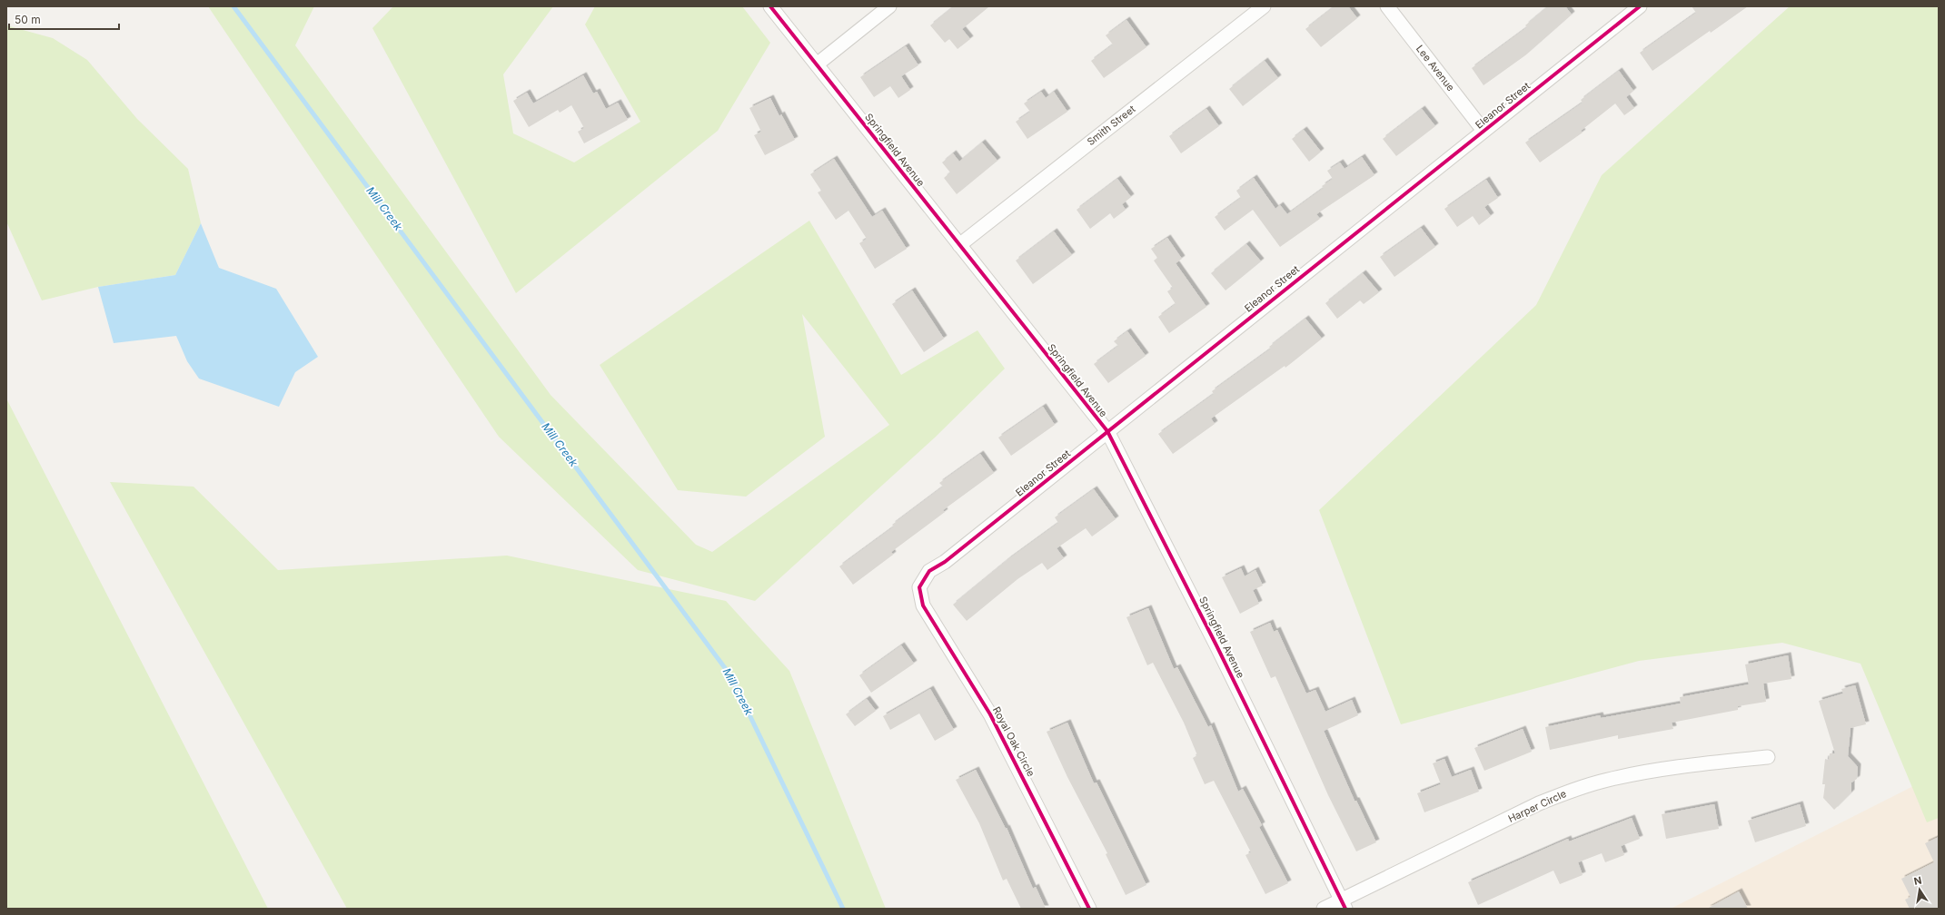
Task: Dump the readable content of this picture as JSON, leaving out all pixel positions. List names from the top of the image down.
{
  "streets": {
    "street": [
      "Lee Avenue",
      "Eleanor Street",
      "Smith Street",
      "Springfield Avenue",
      "Royal Oak Circle",
      "Harper Circle"
    ]
  },
  "crossings": [
    ["Lee Avenue", "Eleanor Street"],
    ["Eleanor Street", "Springfield Avenue"],
    ["Eleanor Street", "Royal Oak Circle"],
    ["Smith Street", "Springfield Avenue"],
    ["Springfield Avenue", "Harper Circle"]
  ],
  "water": ["Mill Creek"],
  "scale_bar": "50 m",
  "north": "top"
}
